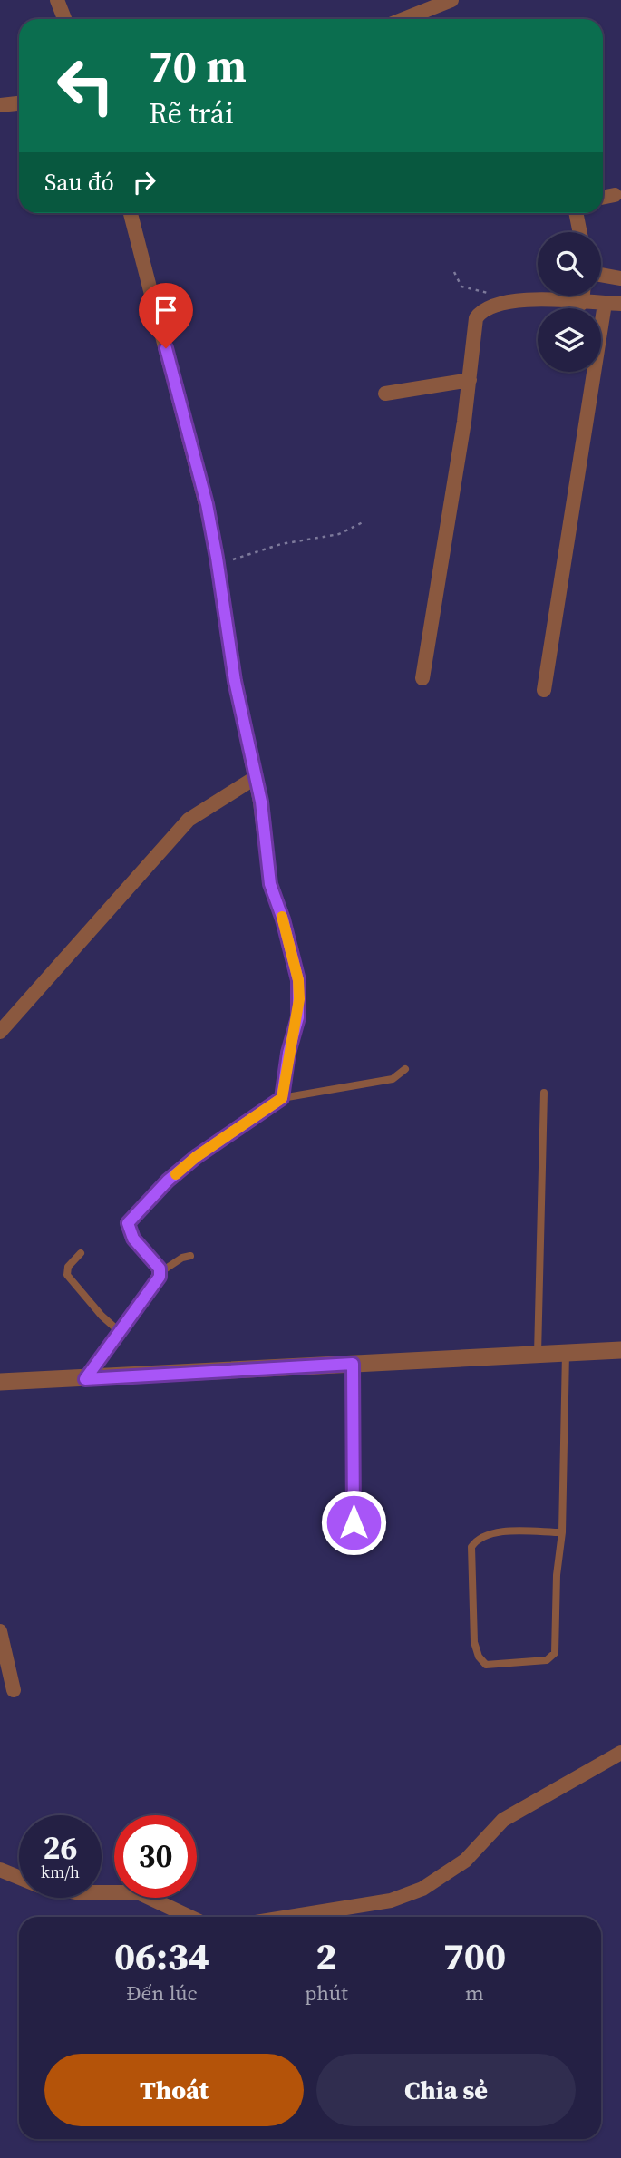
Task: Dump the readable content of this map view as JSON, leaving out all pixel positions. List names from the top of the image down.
{
  "page": {
    "turn": ["70 m", "Rẽ trái"],
    "then": "Sau đó",
    "speed": "26 km/h",
    "limit": "30",
    "eta": [
      "06:34",
      "Đến lúc",
      "2",
      "phút",
      "700",
      "m"
    ],
    "buttons": ["Thoát", "Chia sẻ"]
  }
}
